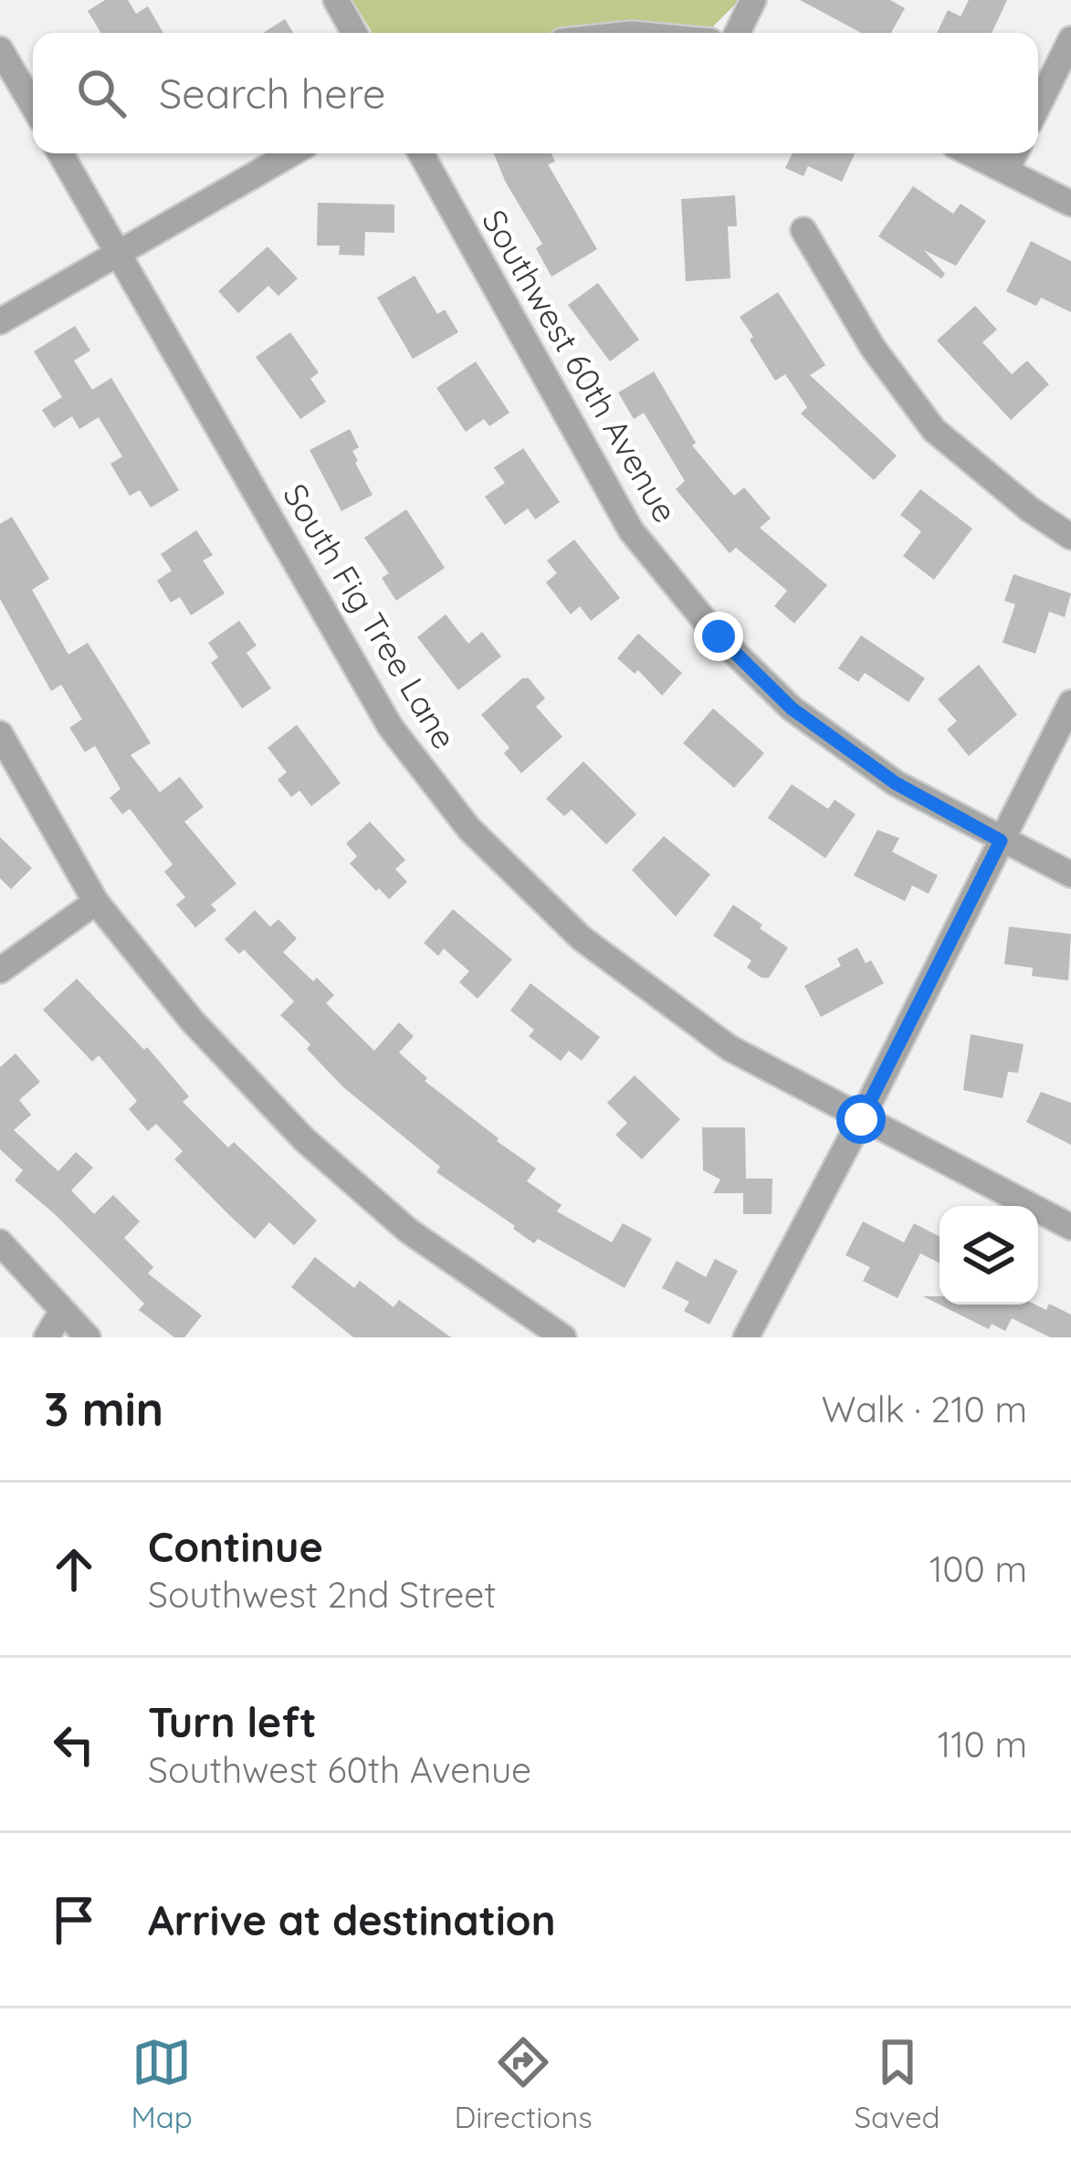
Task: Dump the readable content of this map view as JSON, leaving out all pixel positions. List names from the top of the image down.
{
  "streets": {
    "street": ["Southwest 60th Avenue", "South Fig Tree Lane"]
  },
  "page": {
    "search": "Search here",
    "heading": ["3 min", "Walk · 210 m"],
    "list": [
      ["Continue", "Southwest 2nd Street", "100 m"],
      ["Turn left", "Southwest 60th Avenue", "110 m"],
      "Arrive at destination"
    ],
    "nav": ["Map", "Directions", "Saved"]
  }
}
